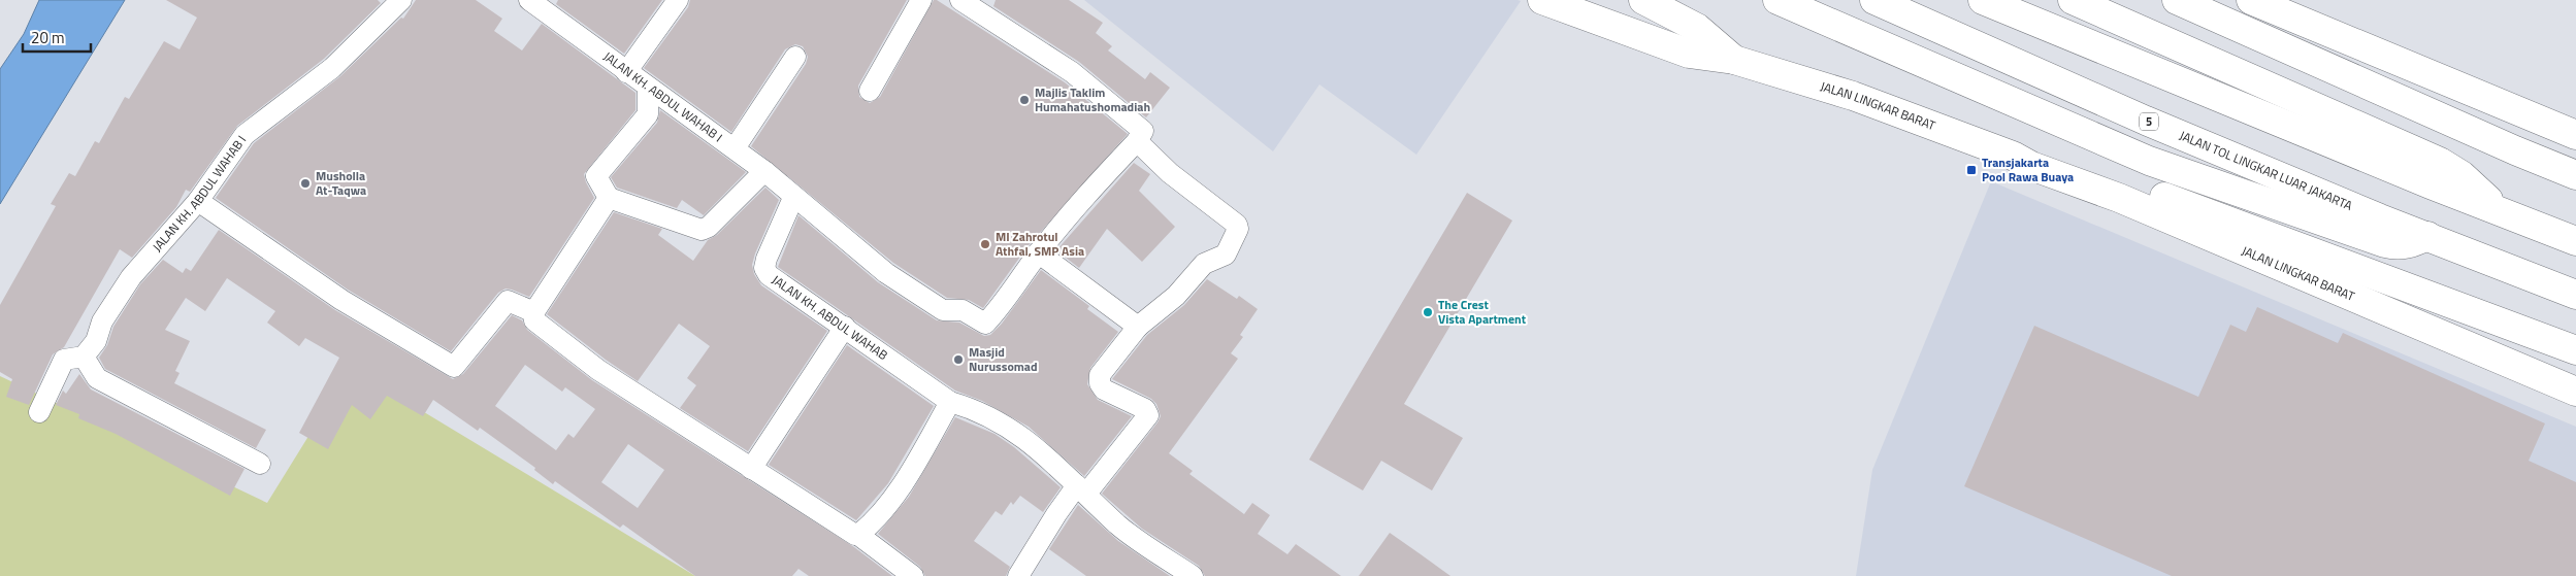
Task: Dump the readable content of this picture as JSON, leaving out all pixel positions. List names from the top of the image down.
{
  "streets": {
    "main road": ["JALAN LINGKAR BARAT", "5", "JALAN TOL LINGKAR LUAR JAKARTA"],
    "street": ["JALAN KH. ABDUL WAHAB I", "JALAN KH. ABDUL WAHAB"]
  },
  "crossings": [
    ["JALAN KH. ABDUL WAHAB I", "JALAN KH. ABDUL WAHAB"]
  ],
  "places": {
    "other": [
      "Majlis Taklim Humahatushomadiah",
      "Musholla At-Taqwa",
      "MI Zahrotul Athfal, SMP Asia",
      "The Crest Vista Apartment",
      "Masjid Nurussomad"
    ],
    "transit": ["Transjakarta Pool Rawa Buaya"]
  },
  "scale_bar": "20 m"
}
